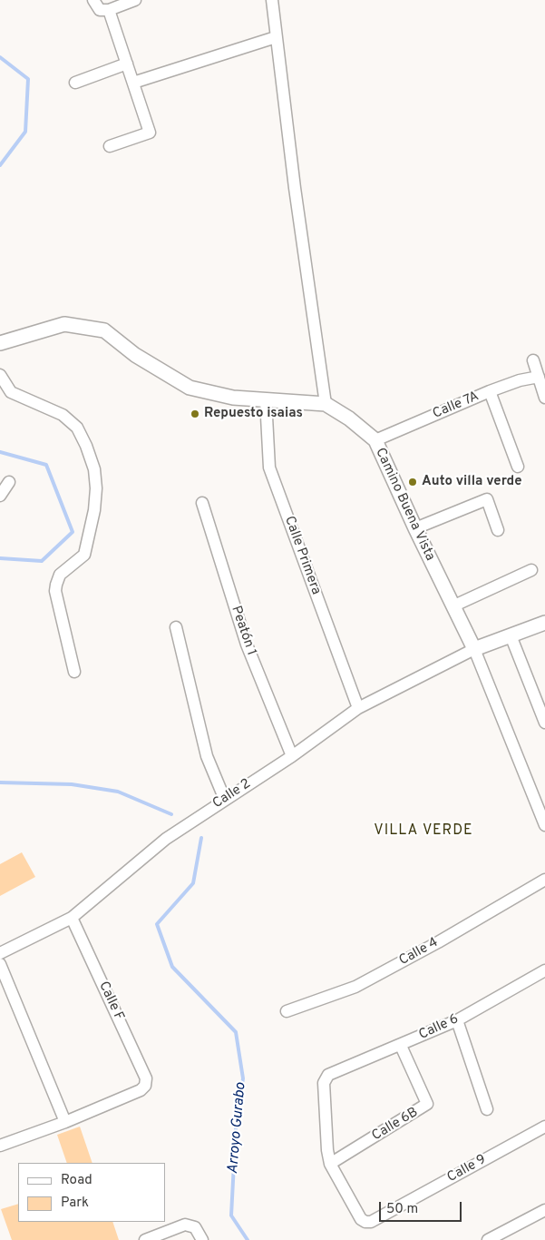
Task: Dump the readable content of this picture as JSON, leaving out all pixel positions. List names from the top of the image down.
{
  "streets": {
    "street": [
      "Calle 7A",
      "Camino Buena Vista",
      "Calle Primera",
      "Peatón 1",
      "Calle 2",
      "Calle 4",
      "Calle F",
      "Calle 6",
      "Calle 6B",
      "Calle 9"
    ]
  },
  "crossings": [
    ["Calle 7A", "Camino Buena Vista"],
    ["Camino Buena Vista", "Calle Primera"],
    ["Camino Buena Vista", "Calle 2"],
    ["Calle Primera", "Calle 2"],
    ["Peatón 1", "Calle 2"],
    ["Calle 2", "Calle F"],
    ["Calle 6", "Calle 6B"],
    ["Calle 6", "Calle 9"],
    ["Calle 6B", "Calle 9"]
  ],
  "districts": ["VILLA VERDE"],
  "water": ["Arroyo Gurabo"],
  "places": ["Repuesto isaias", "Auto villa verde"],
  "legend": ["Road", "Park"],
  "scale_bar": "50 m"
}
